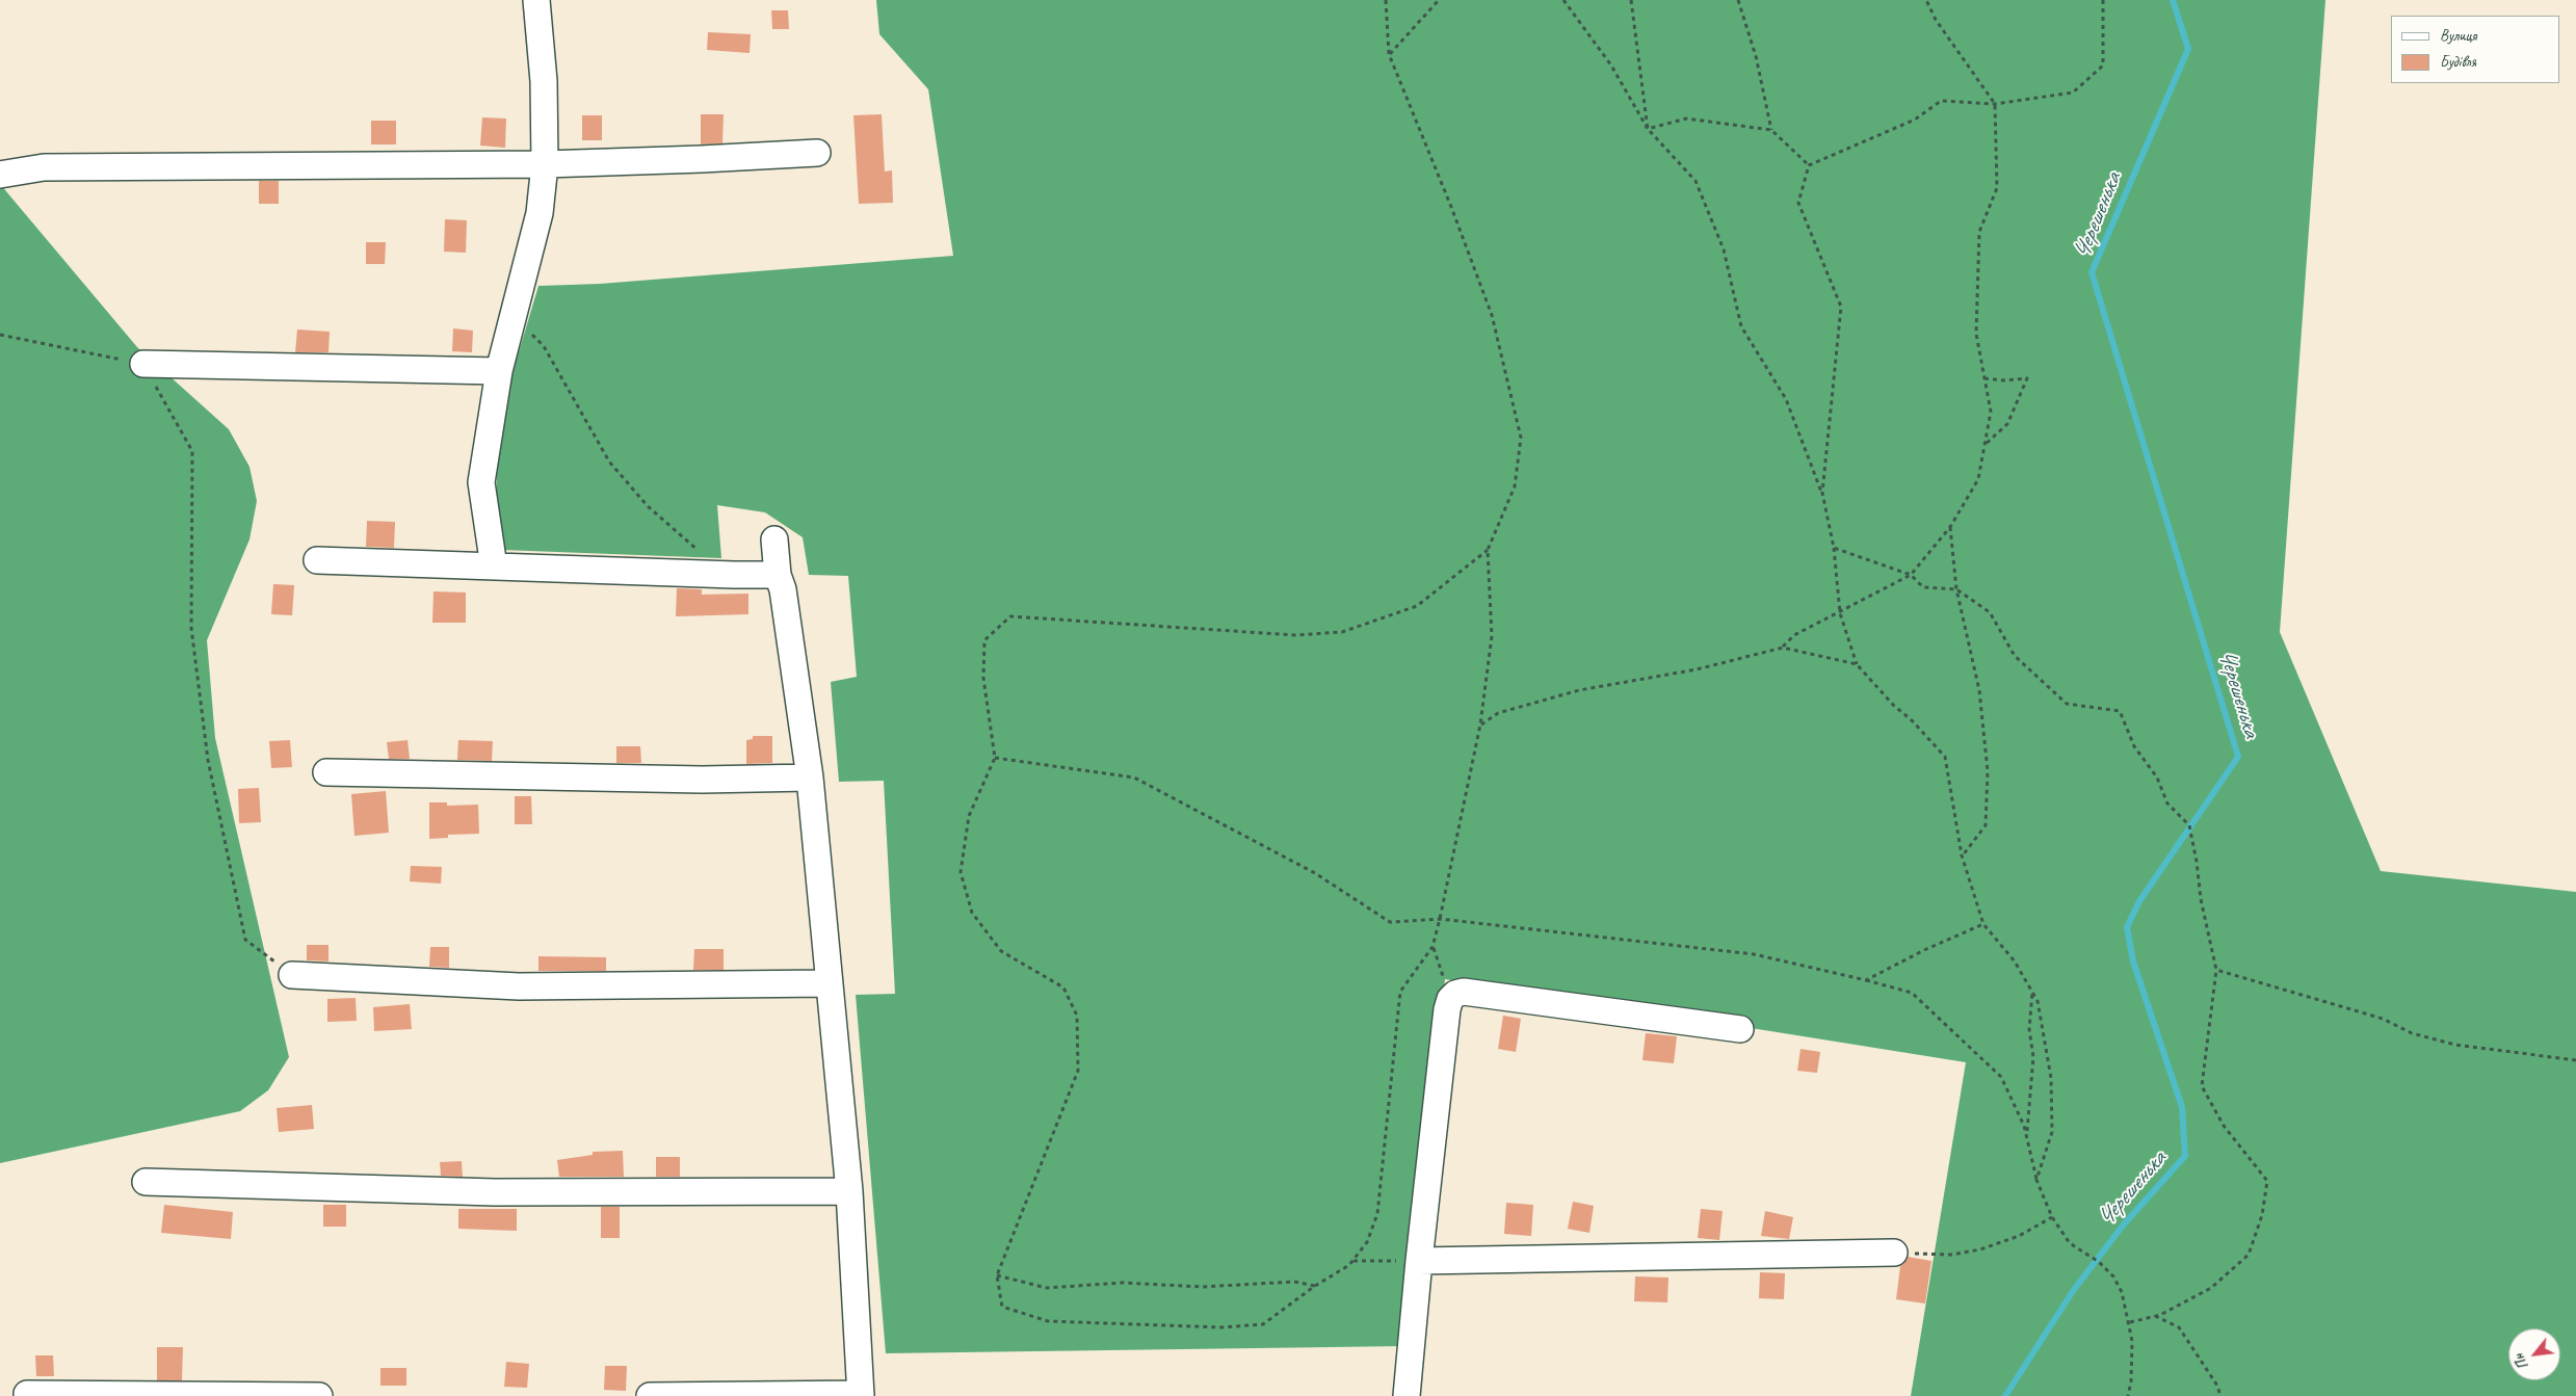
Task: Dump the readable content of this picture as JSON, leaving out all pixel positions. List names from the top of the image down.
{
  "water": ["Черешенька"],
  "legend": ["Вулиця", "Будівля"],
  "north": "bottom left"
}
